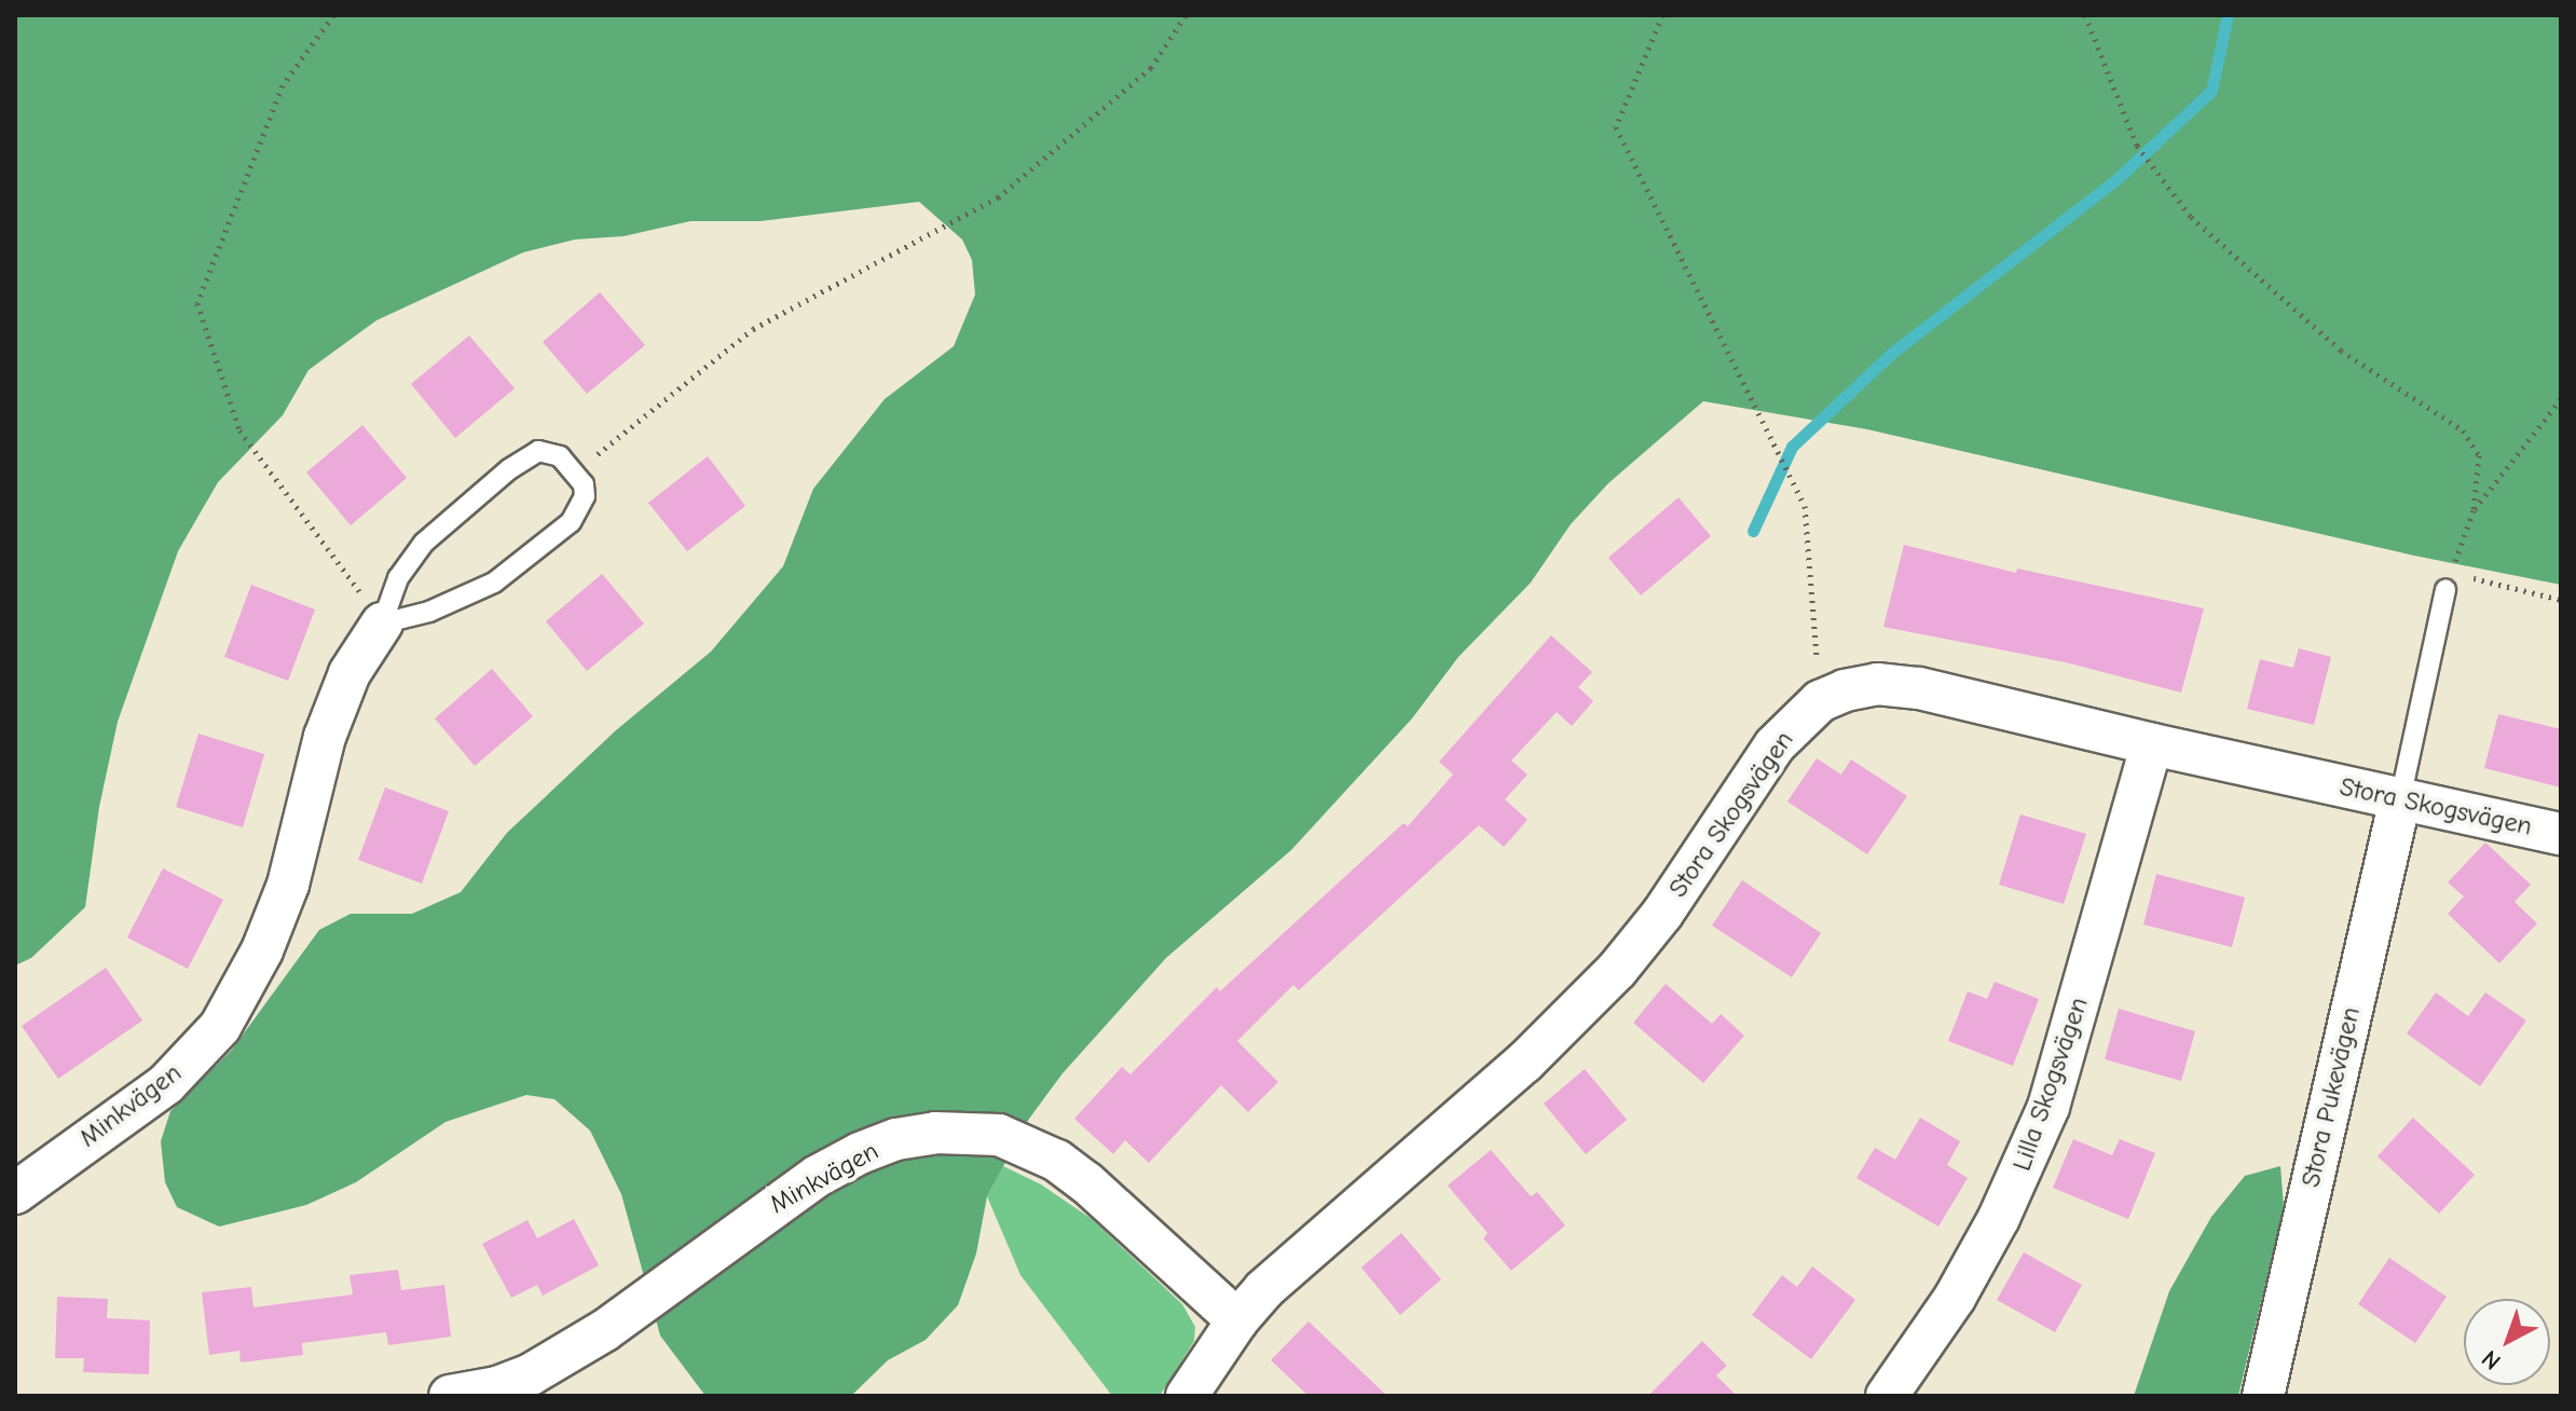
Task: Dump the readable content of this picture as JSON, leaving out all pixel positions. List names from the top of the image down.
{
  "streets": {
    "street": [
      "Stora Skogsvägen",
      "Lilla Skogsvägen",
      "Stora Pukevägen",
      "Minkvägen"
    ]
  },
  "crossings": [
    ["Stora Skogsvägen", "Lilla Skogsvägen"],
    ["Stora Skogsvägen", "Stora Pukevägen"],
    ["Stora Skogsvägen", "Minkvägen"]
  ],
  "north": "bottom left"
}
